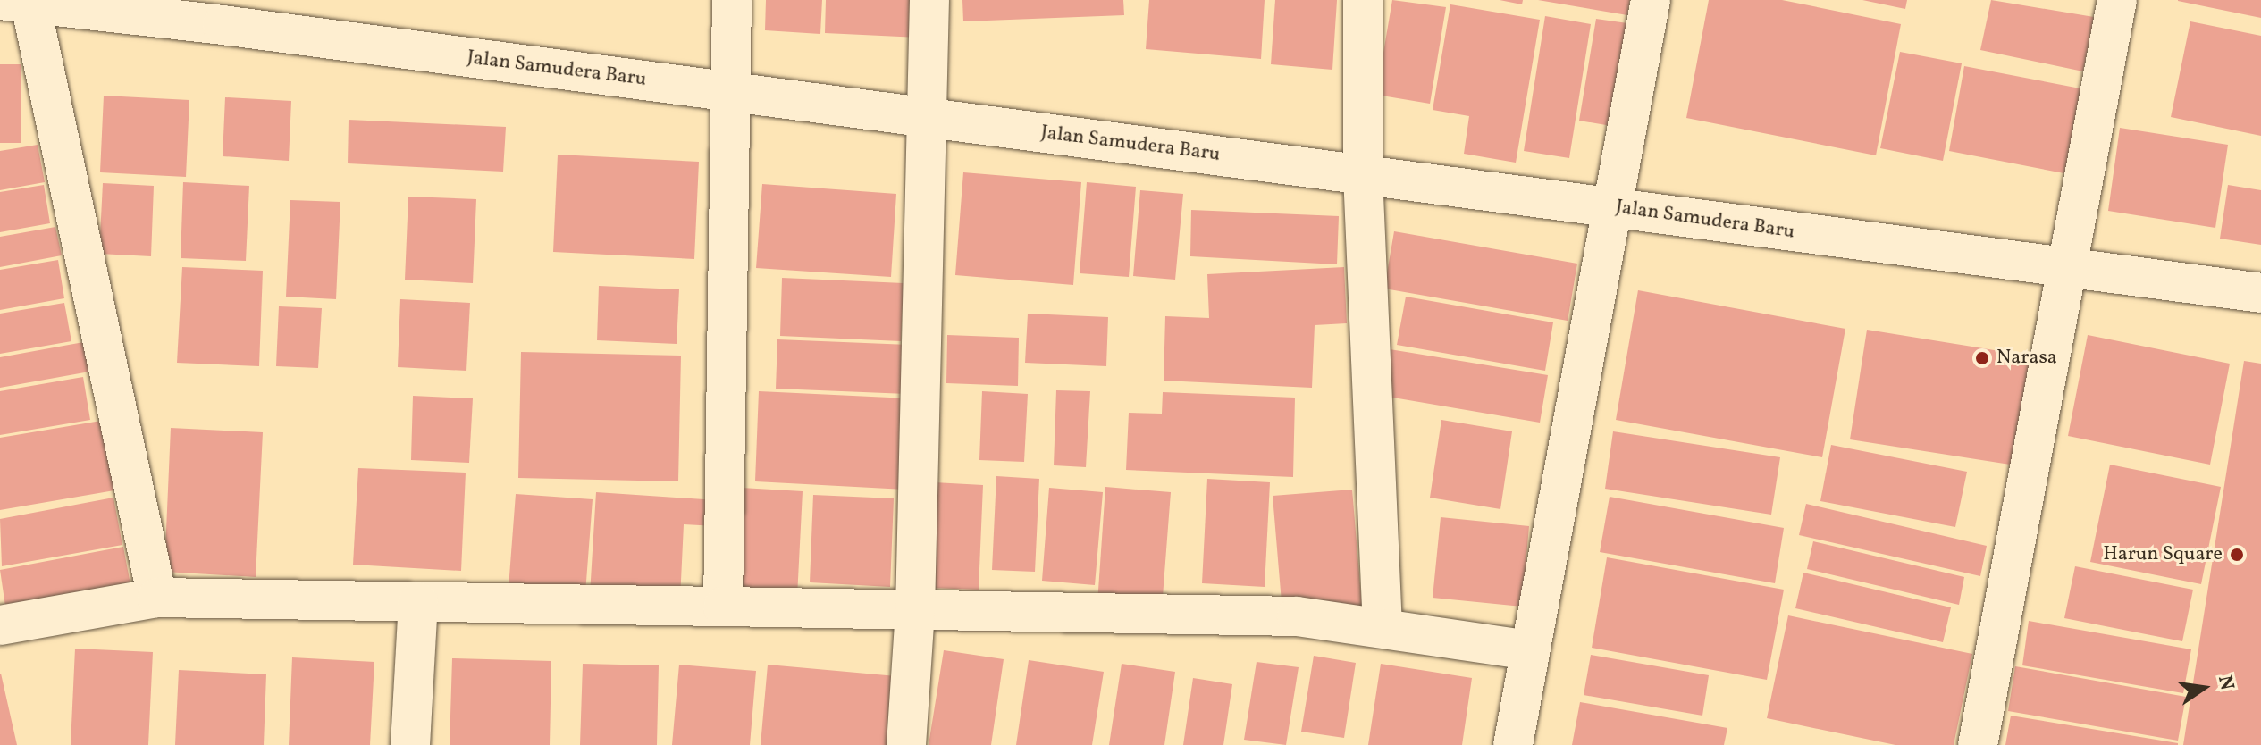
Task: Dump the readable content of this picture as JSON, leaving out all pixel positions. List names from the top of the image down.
{
  "streets": {
    "street": ["Jalan Samudera Baru"]
  },
  "places": ["Narasa", "Harun Square"],
  "north": "right"
}
